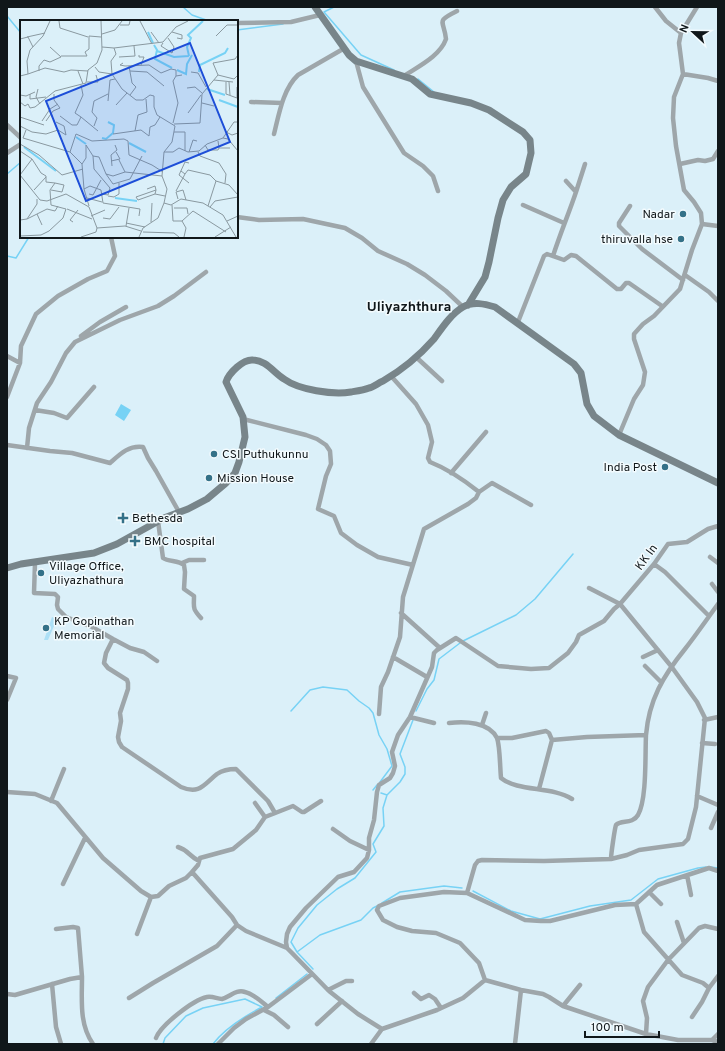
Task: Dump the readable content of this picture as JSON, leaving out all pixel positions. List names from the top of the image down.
{
  "streets": {
    "street": ["KK ln"]
  },
  "districts": ["Uliyazhthura"],
  "places": {
    "other": [
      "Nadar",
      "thiruvalla hse",
      "CSI Puthukunnu",
      "India Post",
      "Mission House",
      "Village Office, Uliyazhathura",
      "KP Gopinathan Memorial"
    ],
    "health": ["Bethesda", "BMC hospital"]
  },
  "scale_bar": "100 m",
  "north": "left"
}
